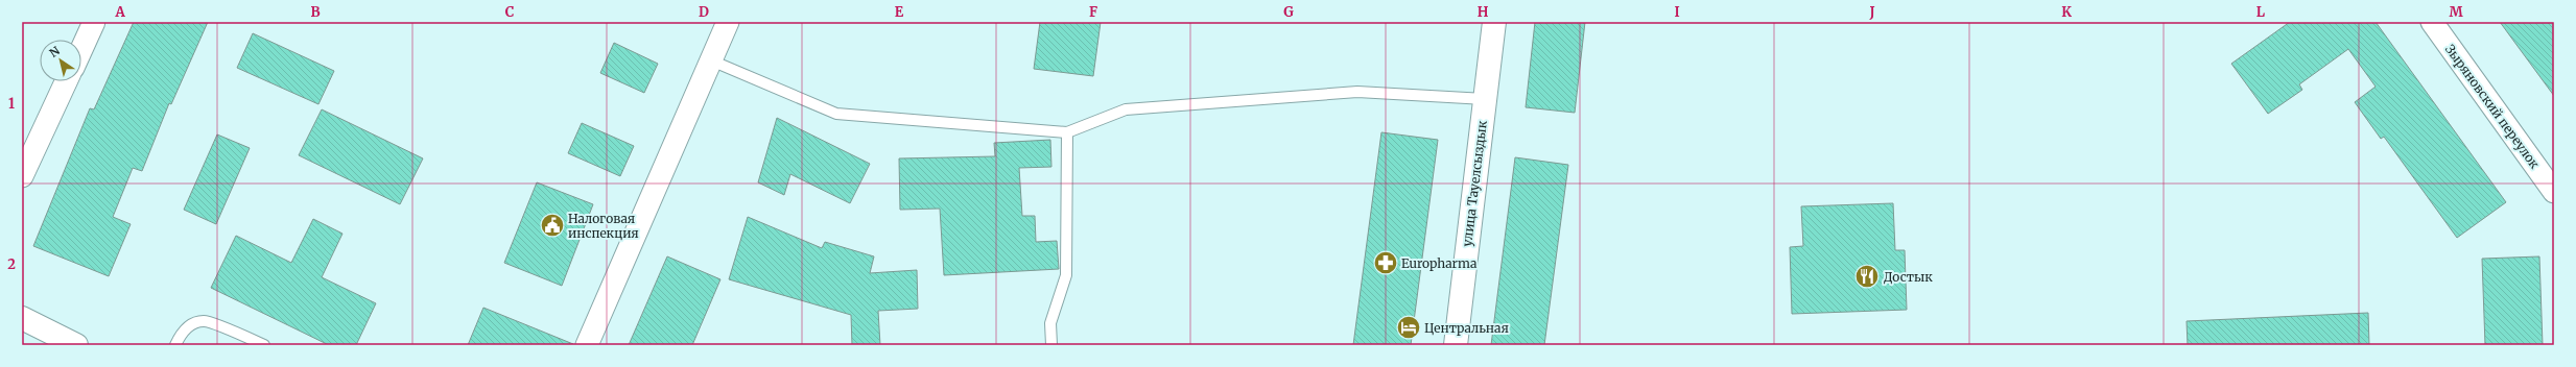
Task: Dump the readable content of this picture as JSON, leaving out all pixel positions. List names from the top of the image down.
{
  "streets": {
    "street": ["Зыряновский переулок", "улица Тауелсыздык"]
  },
  "places": {
    "public building": ["Налоговая инспекция"],
    "pharmacy": ["Europharma"],
    "restaurant": ["Достык"],
    "hotel": ["Центральная"]
  },
  "north": "top left",
  "grid": {
    "columns": [
      "A",
      "B",
      "C",
      "D",
      "E",
      "F",
      "G",
      "H",
      "I",
      "J",
      "K",
      "L",
      "M"
    ],
    "rows": ["1", "2"]
  }
}
